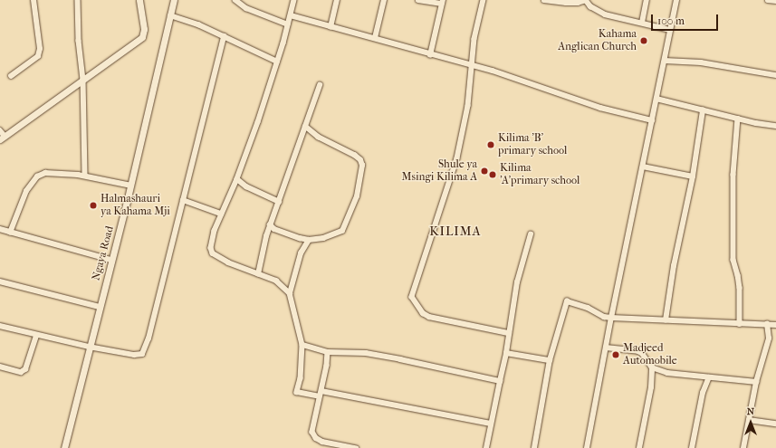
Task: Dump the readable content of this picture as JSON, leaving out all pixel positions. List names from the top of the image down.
{
  "streets": {
    "street": ["Ngaya Road"]
  },
  "districts": ["KILIMA"],
  "places": [
    "Kahama Anglican Church",
    "Kilima 'B' primary school",
    "Shule ya Msingi Kilima A",
    "Kilima 'A'primary school",
    "Halmashauri ya Kahama Mji",
    "Madjeed Automobile"
  ],
  "scale_bar": "100 m",
  "north": "top"
}
